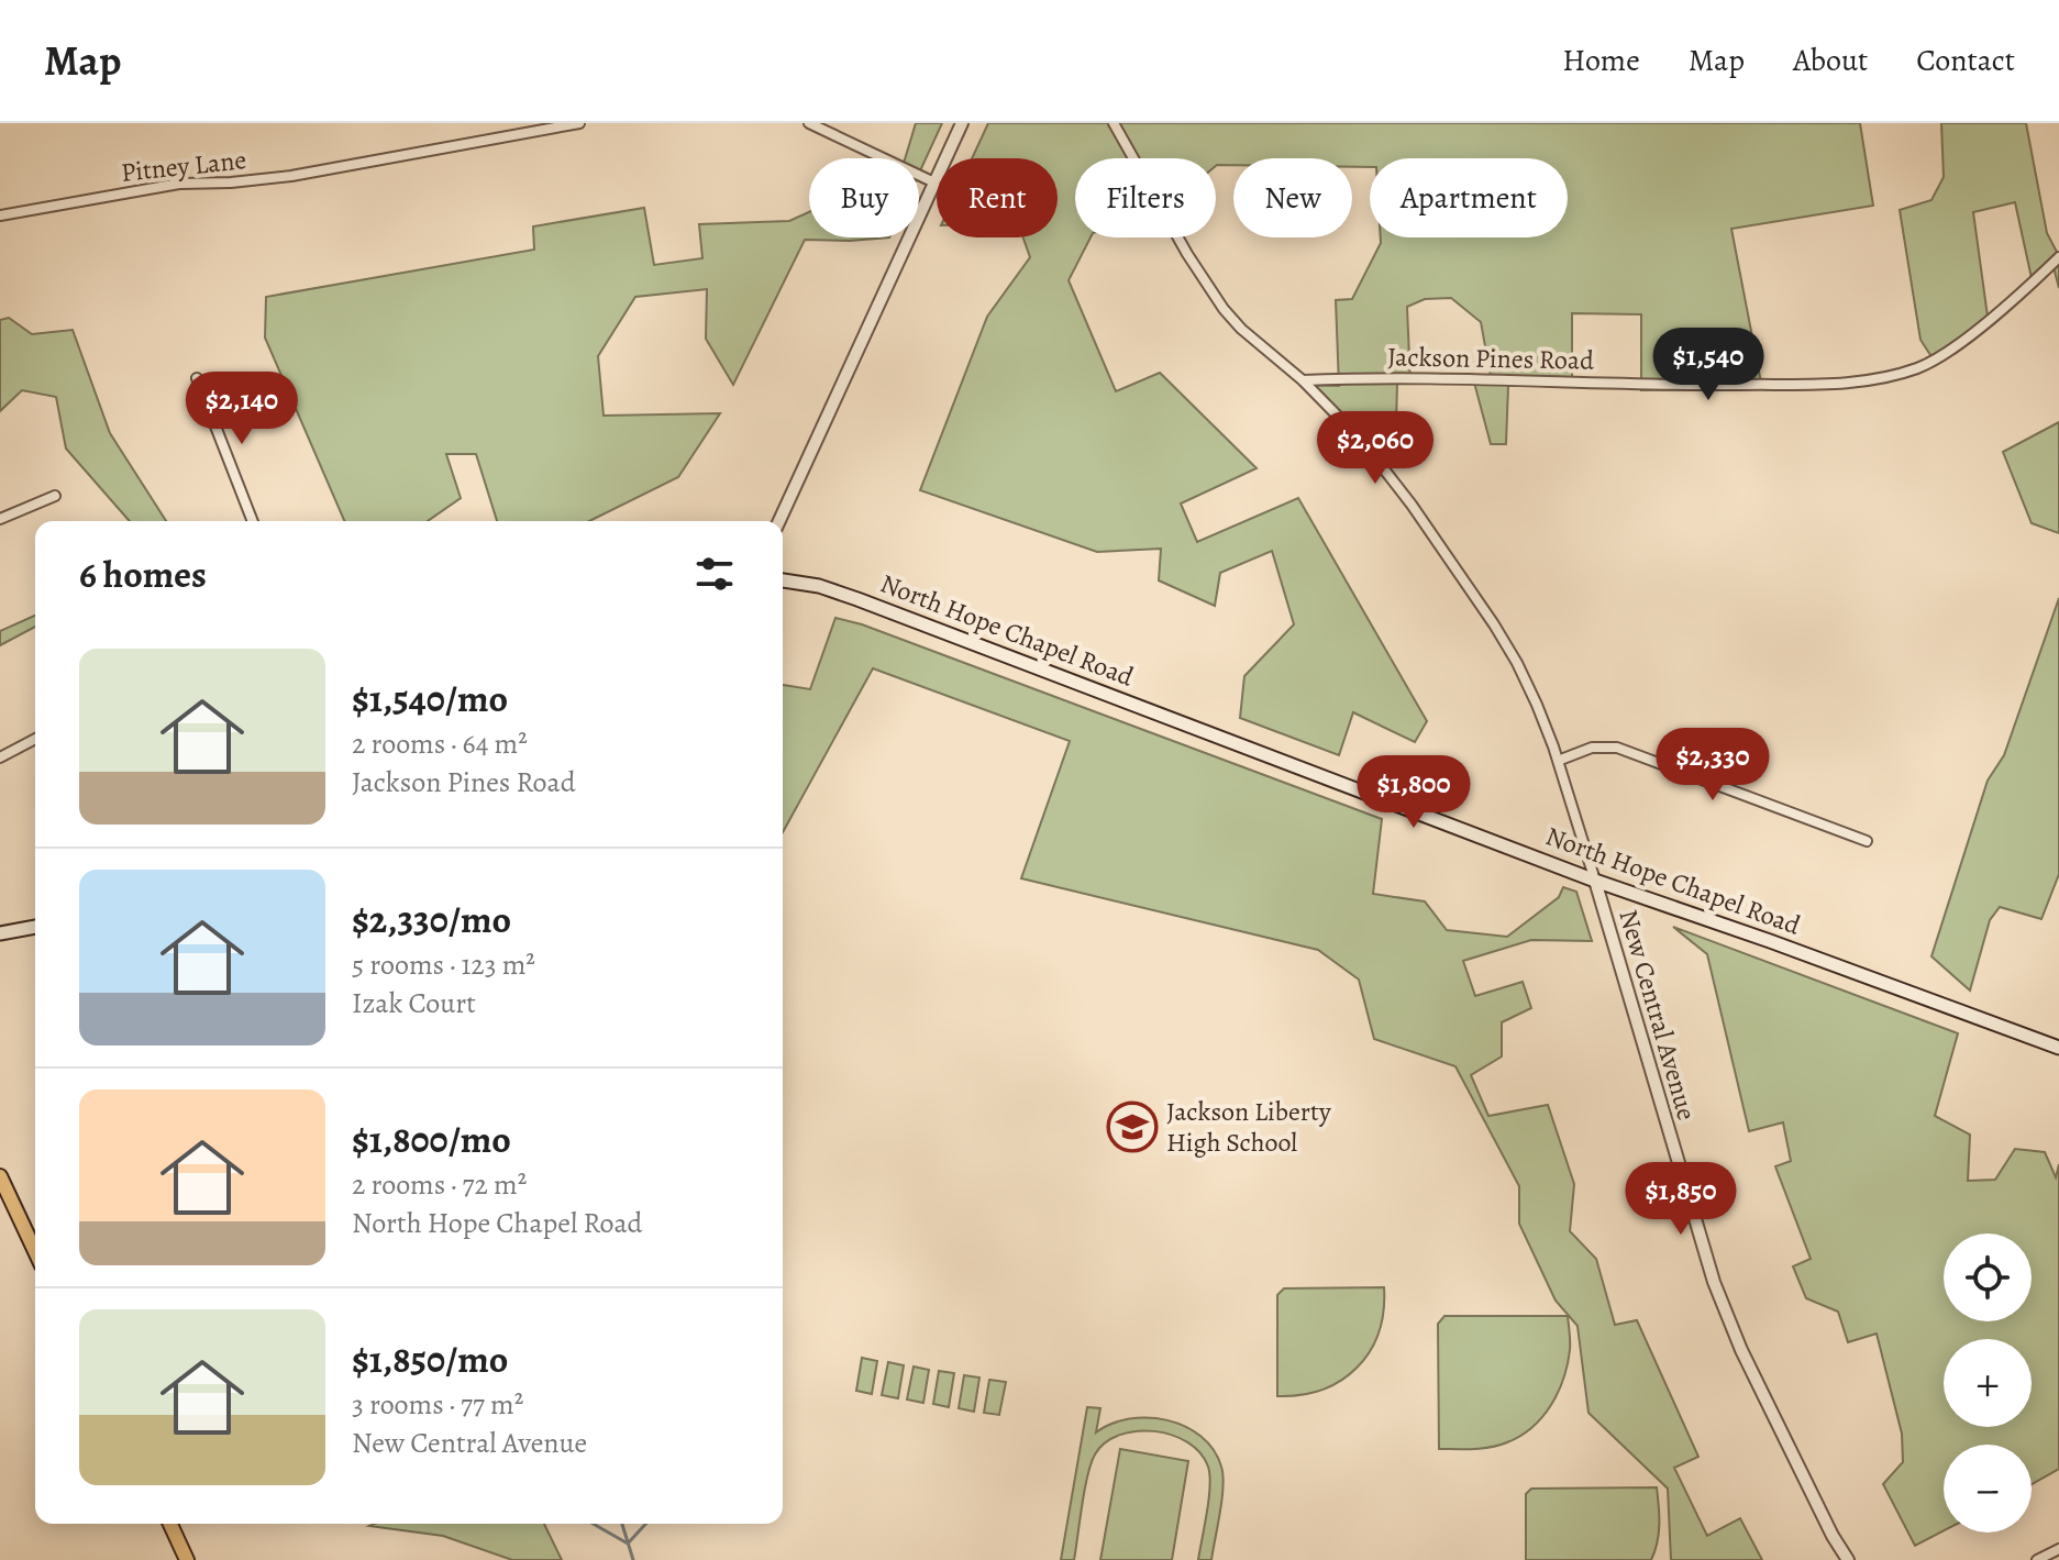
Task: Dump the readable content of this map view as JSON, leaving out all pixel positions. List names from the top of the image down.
{
  "streets": {
    "main road": ["North Hope Chapel Road"],
    "street": ["Pitney Lane", "Jackson Pines Road", "New Central Avenue"]
  },
  "crossings": [
    ["Jackson Pines Road", "New Central Avenue"],
    ["North Hope Chapel Road", "New Central Avenue"]
  ],
  "places": {
    "school or university": ["Jackson Liberty High School"]
  },
  "page": {
    "header": "Map",
    "nav": [
      "Home",
      "Map",
      "About",
      "Contact"
    ],
    "chip": [
      "Buy",
      "Rent",
      "Filters",
      "New",
      "Apartment"
    ],
    "price": [
      "$1,540",
      "$2,140",
      "$2,060",
      "$2,330",
      "$1,800",
      "$1,850"
    ],
    "heading": "6 homes",
    "list": [
      {
        "name": "$1,540/mo",
        "note": "2 rooms · 64 m² · Jackson Pines Road"
      },
      {
        "name": "$2,330/mo",
        "note": "5 rooms · 123 m² · Izak Court"
      },
      {
        "name": "$1,800/mo",
        "note": "2 rooms · 72 m² · North Hope Chapel Road"
      },
      {
        "name": "$1,850/mo",
        "note": "3 rooms · 77 m² · New Central Avenue"
      }
    ],
    "map_buttons": ["+", "−"]
  }
}
